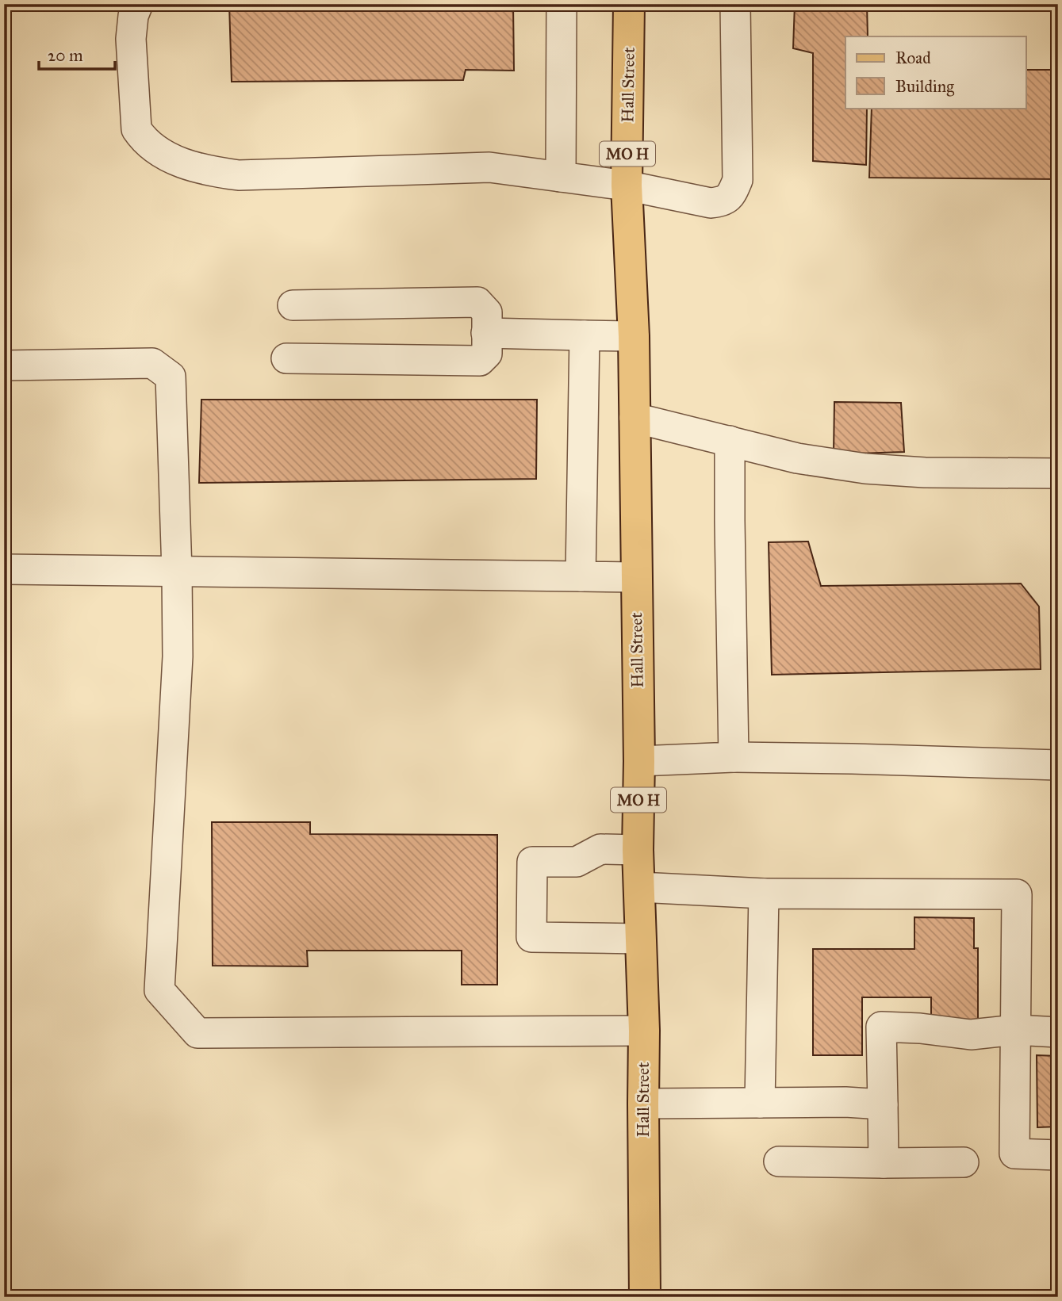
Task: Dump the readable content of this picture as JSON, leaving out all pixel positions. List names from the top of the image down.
{
  "streets": {
    "main road": ["Hall Street", "MO H"]
  },
  "legend": ["Road", "Building"],
  "scale_bar": "20 m"
}
